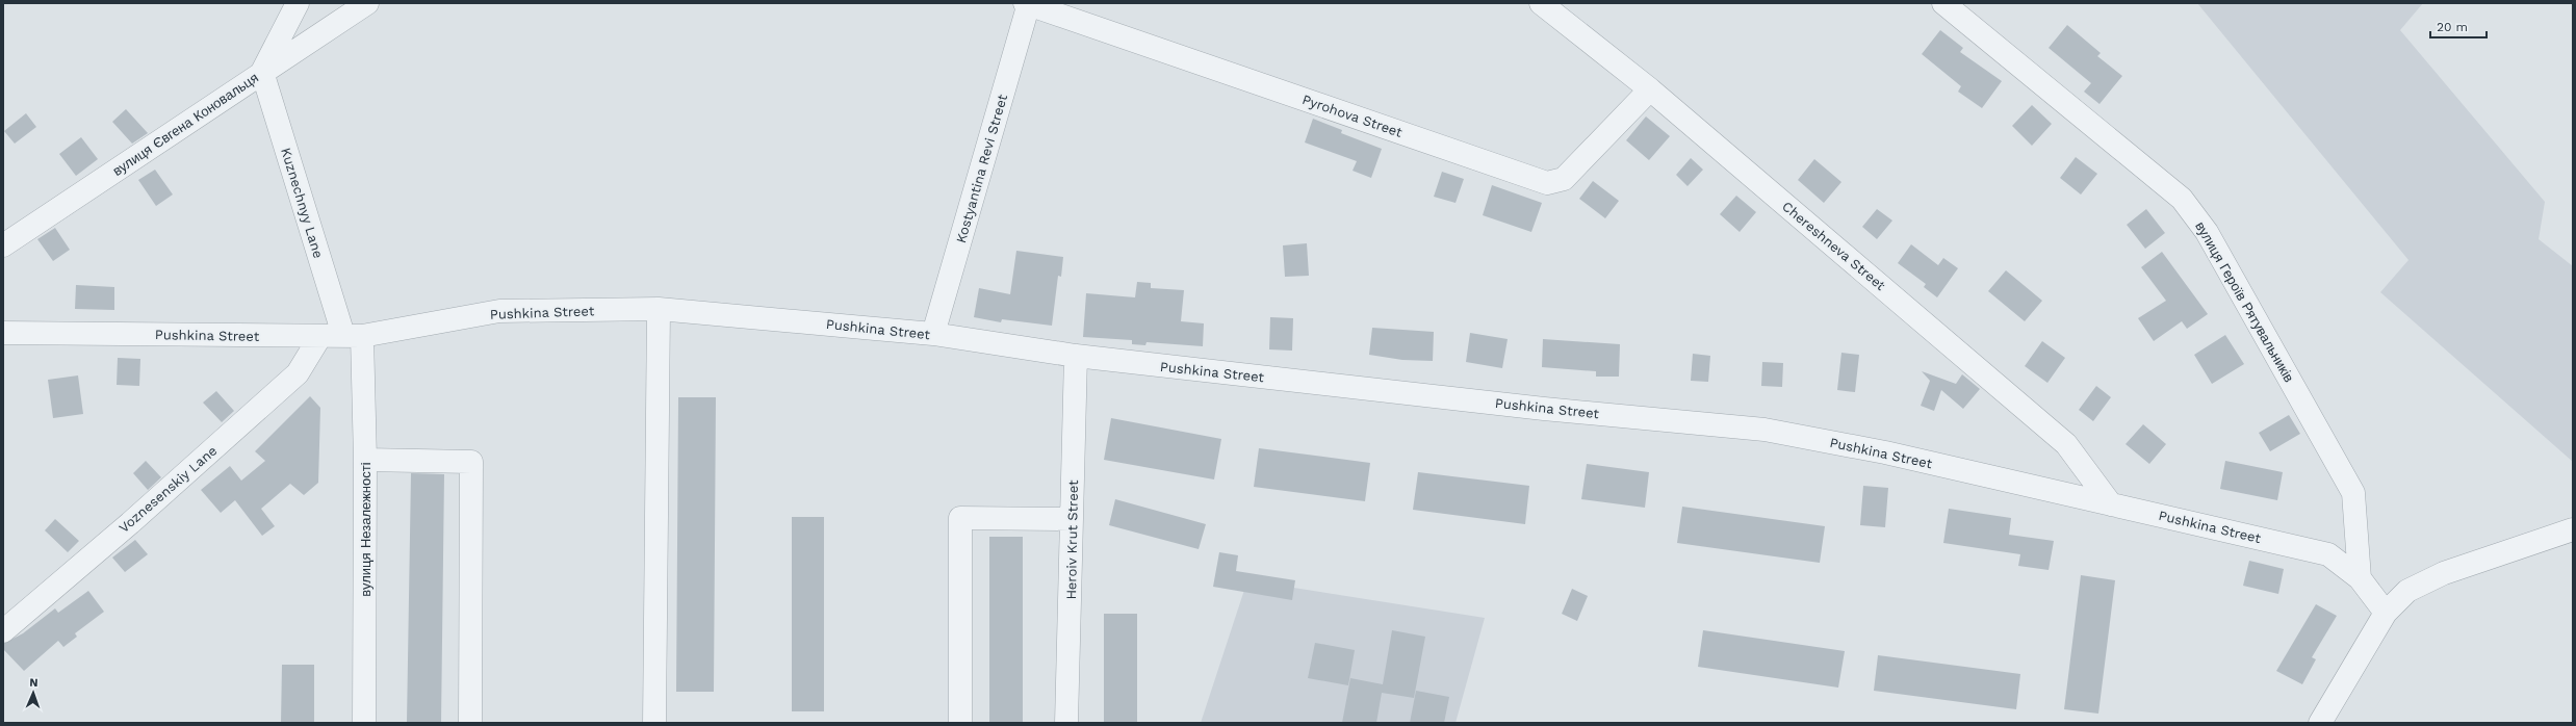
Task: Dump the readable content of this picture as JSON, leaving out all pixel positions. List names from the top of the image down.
{
  "streets": {
    "street": [
      "Pyrohova Street",
      "вулиця Євгена Коновальця",
      "Kostyantina Revi Street",
      "Kuznechnyy Lane",
      "Chereshneva Street",
      "вулиця Героїв Рятувальників",
      "Pushkina Street",
      "Voznesenskiy Lane",
      "вулиця Незалежності",
      "Heroiv Krut Street"
    ]
  },
  "crossings": [
    ["Pyrohova Street", "Kostyantina Revi Street"],
    ["Pyrohova Street", "Chereshneva Street"],
    ["вулиця Євгена Коновальця", "Kuznechnyy Lane"],
    ["Kostyantina Revi Street", "Pushkina Street"],
    ["Kuznechnyy Lane", "Pushkina Street"],
    ["Kuznechnyy Lane", "вулиця Незалежності"],
    ["Chereshneva Street", "Pushkina Street"],
    ["вулиця Героїв Рятувальників", "Pushkina Street"],
    ["Pushkina Street", "Voznesenskiy Lane"],
    ["Pushkina Street", "вулиця Незалежності"],
    ["Pushkina Street", "Heroiv Krut Street"]
  ],
  "scale_bar": "20 m",
  "north": "top"
}
